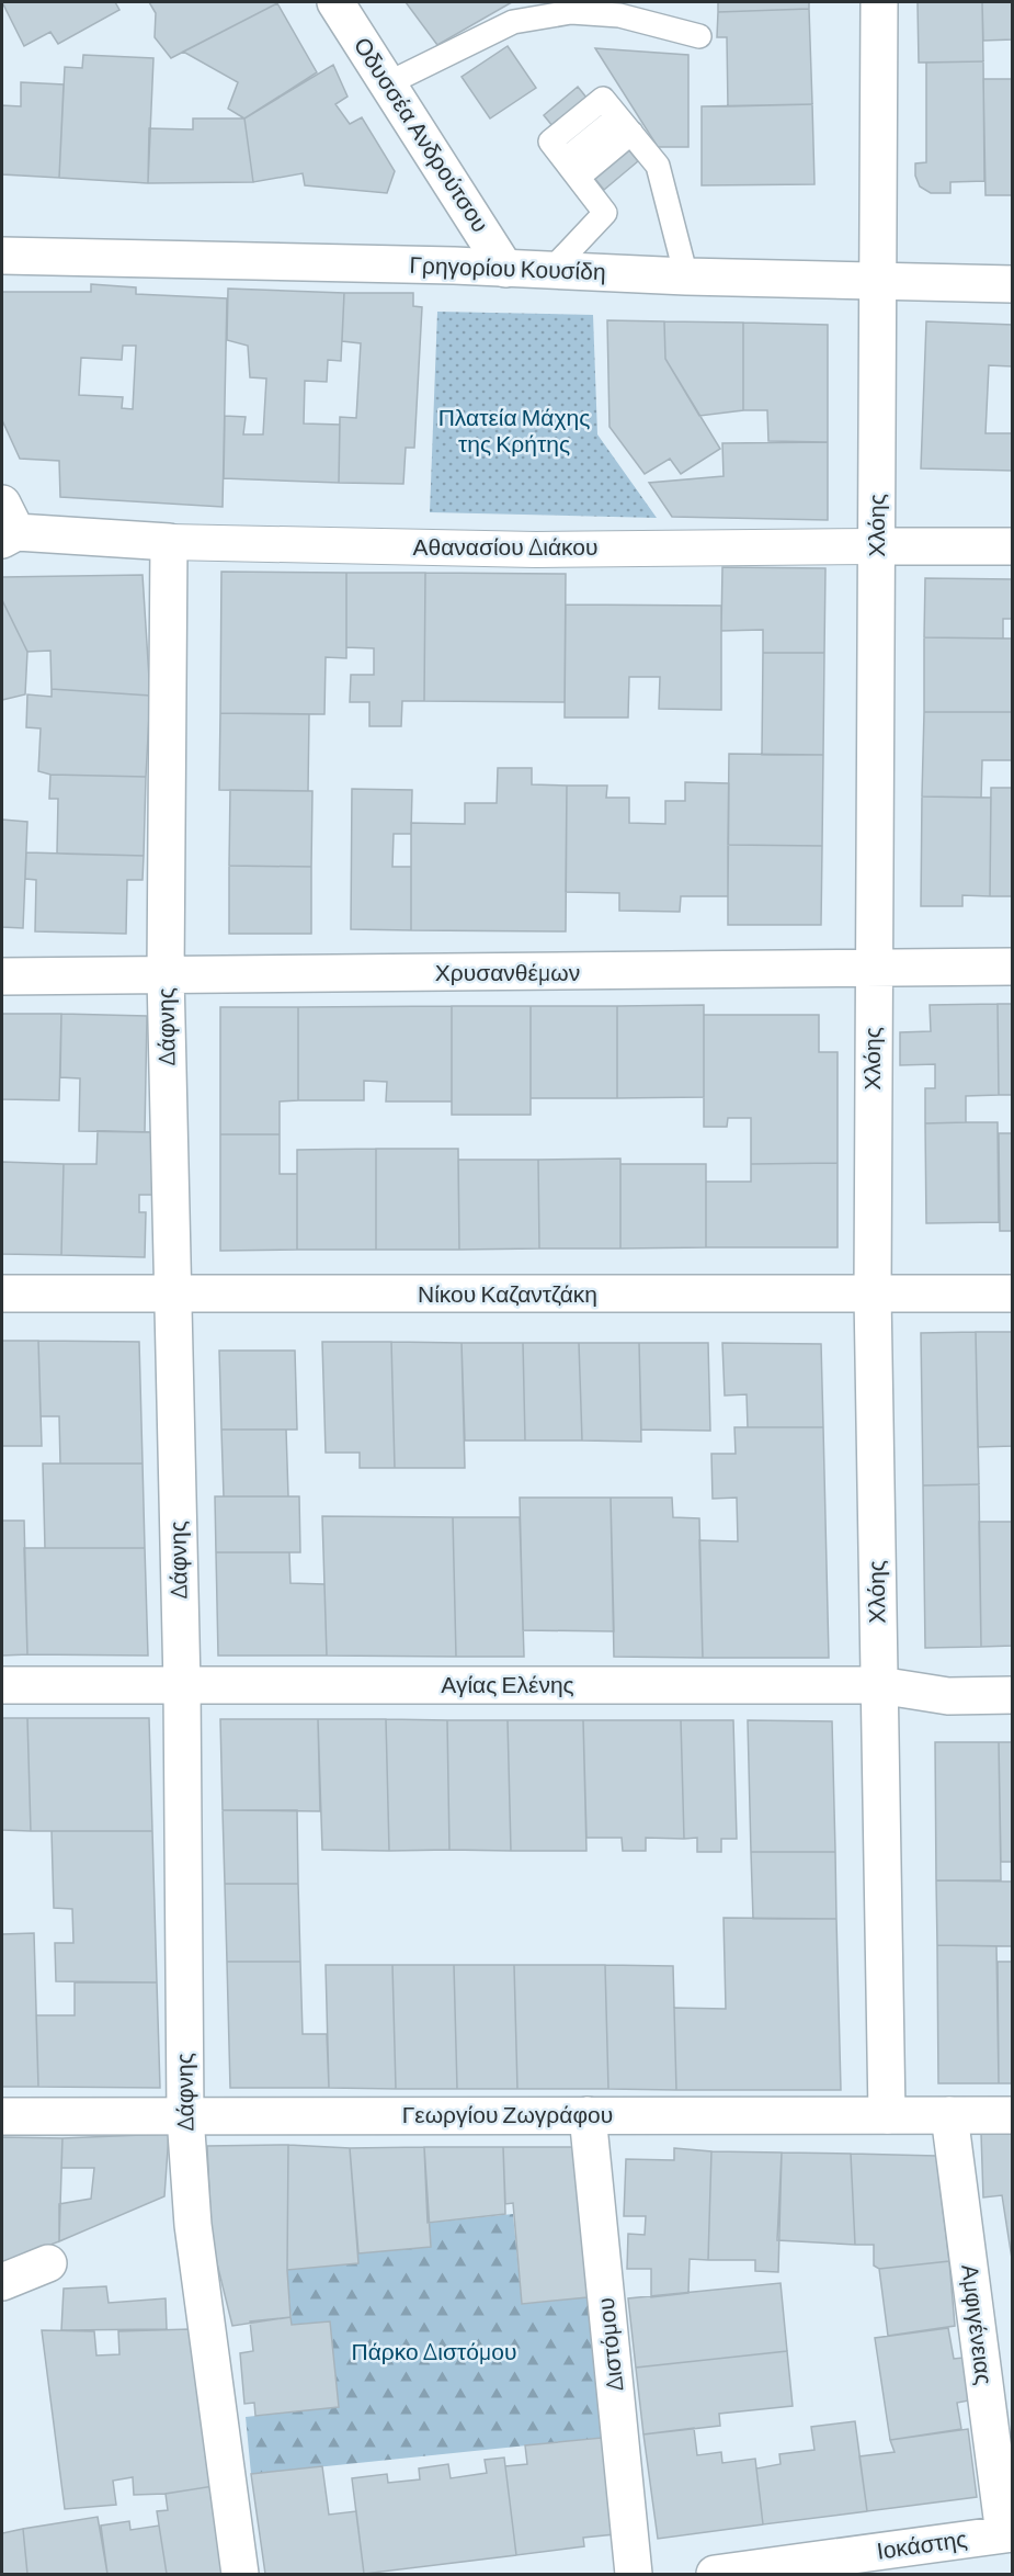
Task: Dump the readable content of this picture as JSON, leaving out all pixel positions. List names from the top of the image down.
{
  "streets": {
    "street": [
      "Οδυσσέα Ανδρούτσου",
      "Γρηγορίου Κουσίδη",
      "Χλόης",
      "Αθανασίου Διάκου",
      "Χρυσανθέμων",
      "Δάφνης",
      "Νίκου Καζαντζάκη",
      "Αγίας Ελένης",
      "Γεωργίου Ζωγράφου",
      "Αμφιγένειας",
      "Διστόμου",
      "Ιοκάστης"
    ]
  },
  "crossings": [
    ["Οδυσσέα Ανδρούτσου", "Γρηγορίου Κουσίδη"],
    ["Γρηγορίου Κουσίδη", "Χλόης"],
    ["Χλόης", "Αθανασίου Διάκου"],
    ["Χλόης", "Χρυσανθέμων"],
    ["Χλόης", "Νίκου Καζαντζάκη"],
    ["Χλόης", "Αγίας Ελένης"],
    ["Χλόης", "Γεωργίου Ζωγράφου"],
    ["Αθανασίου Διάκου", "Δάφνης"],
    ["Χρυσανθέμων", "Δάφνης"],
    ["Δάφνης", "Νίκου Καζαντζάκη"],
    ["Δάφνης", "Αγίας Ελένης"],
    ["Δάφνης", "Γεωργίου Ζωγράφου"],
    ["Γεωργίου Ζωγράφου", "Αμφιγένειας"],
    ["Γεωργίου Ζωγράφου", "Διστόμου"],
    ["Αμφιγένειας", "Ιοκάστης"]
  ],
  "parks": ["Πλατεία Μάχης της Κρήτης", "Πάρκο Διστόμου"]
}
